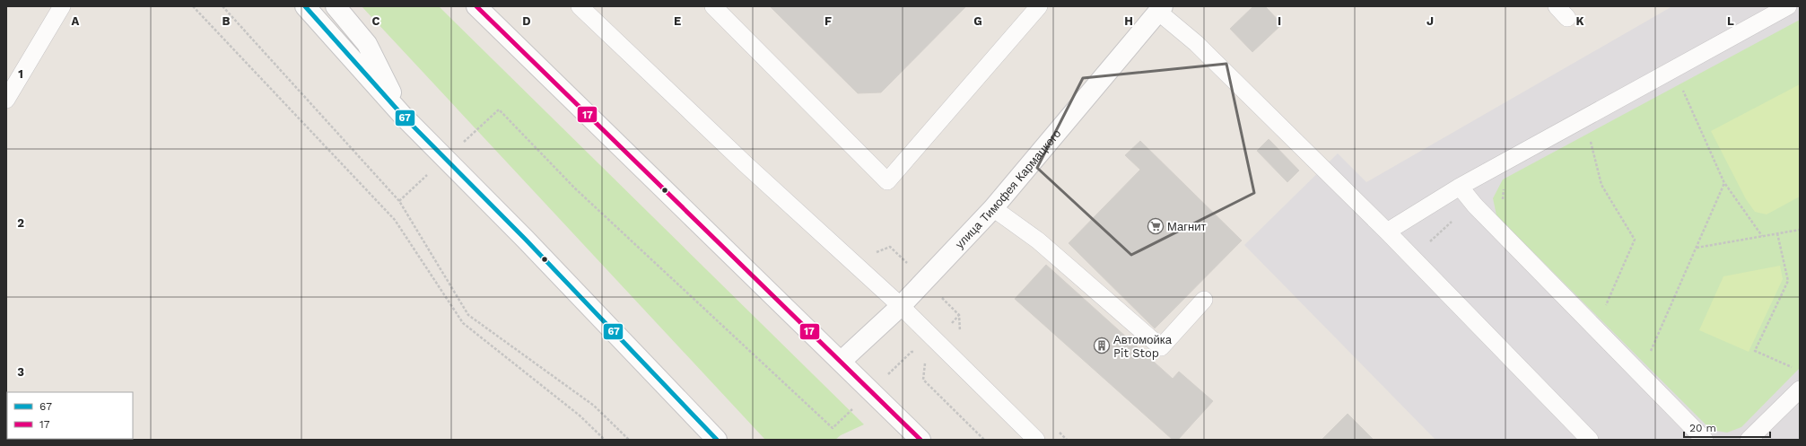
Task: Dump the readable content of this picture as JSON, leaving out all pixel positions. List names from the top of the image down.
{
  "streets": {
    "main road": ["улица Тимофея Кармацкого"]
  },
  "places": {
    "supermarket": ["Магнит"],
    "building": ["Автомойка Pit Stop"]
  },
  "lines": ["transit line 67", "transit line 17"],
  "legend": ["67", "17"],
  "scale_bar": "20 m",
  "grid": {
    "columns": [
      "A",
      "B",
      "C",
      "D",
      "E",
      "F",
      "G",
      "H",
      "I",
      "J",
      "K",
      "L"
    ],
    "rows": ["1", "2", "3"]
  }
}
